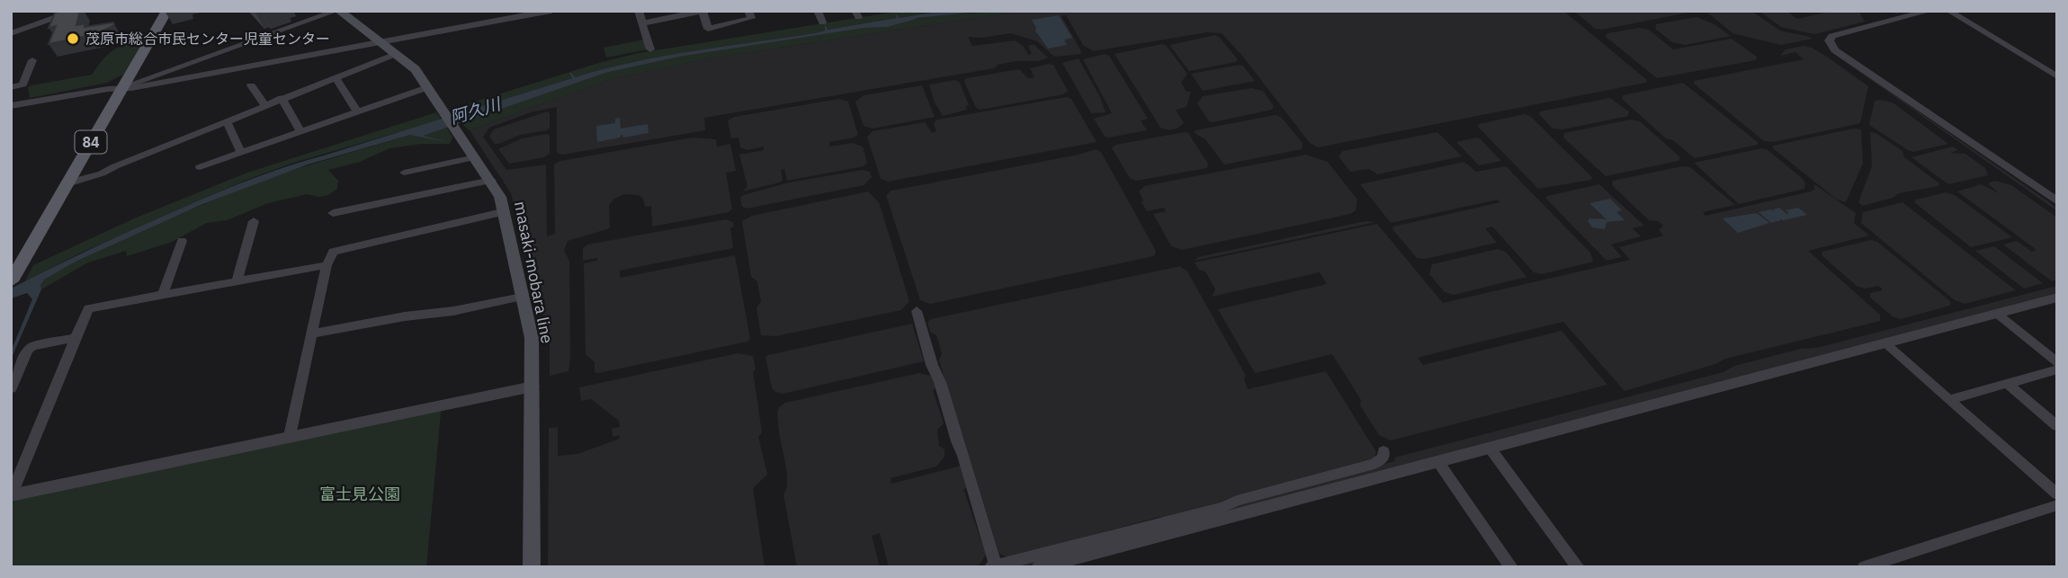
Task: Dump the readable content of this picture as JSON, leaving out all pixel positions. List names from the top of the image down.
{
  "streets": {
    "main road": ["84", "masaki-mobara line"]
  },
  "water": ["阿久川"],
  "parks": ["富士見公園"],
  "places": ["茂原市総合市民センター児童センター"]
}
